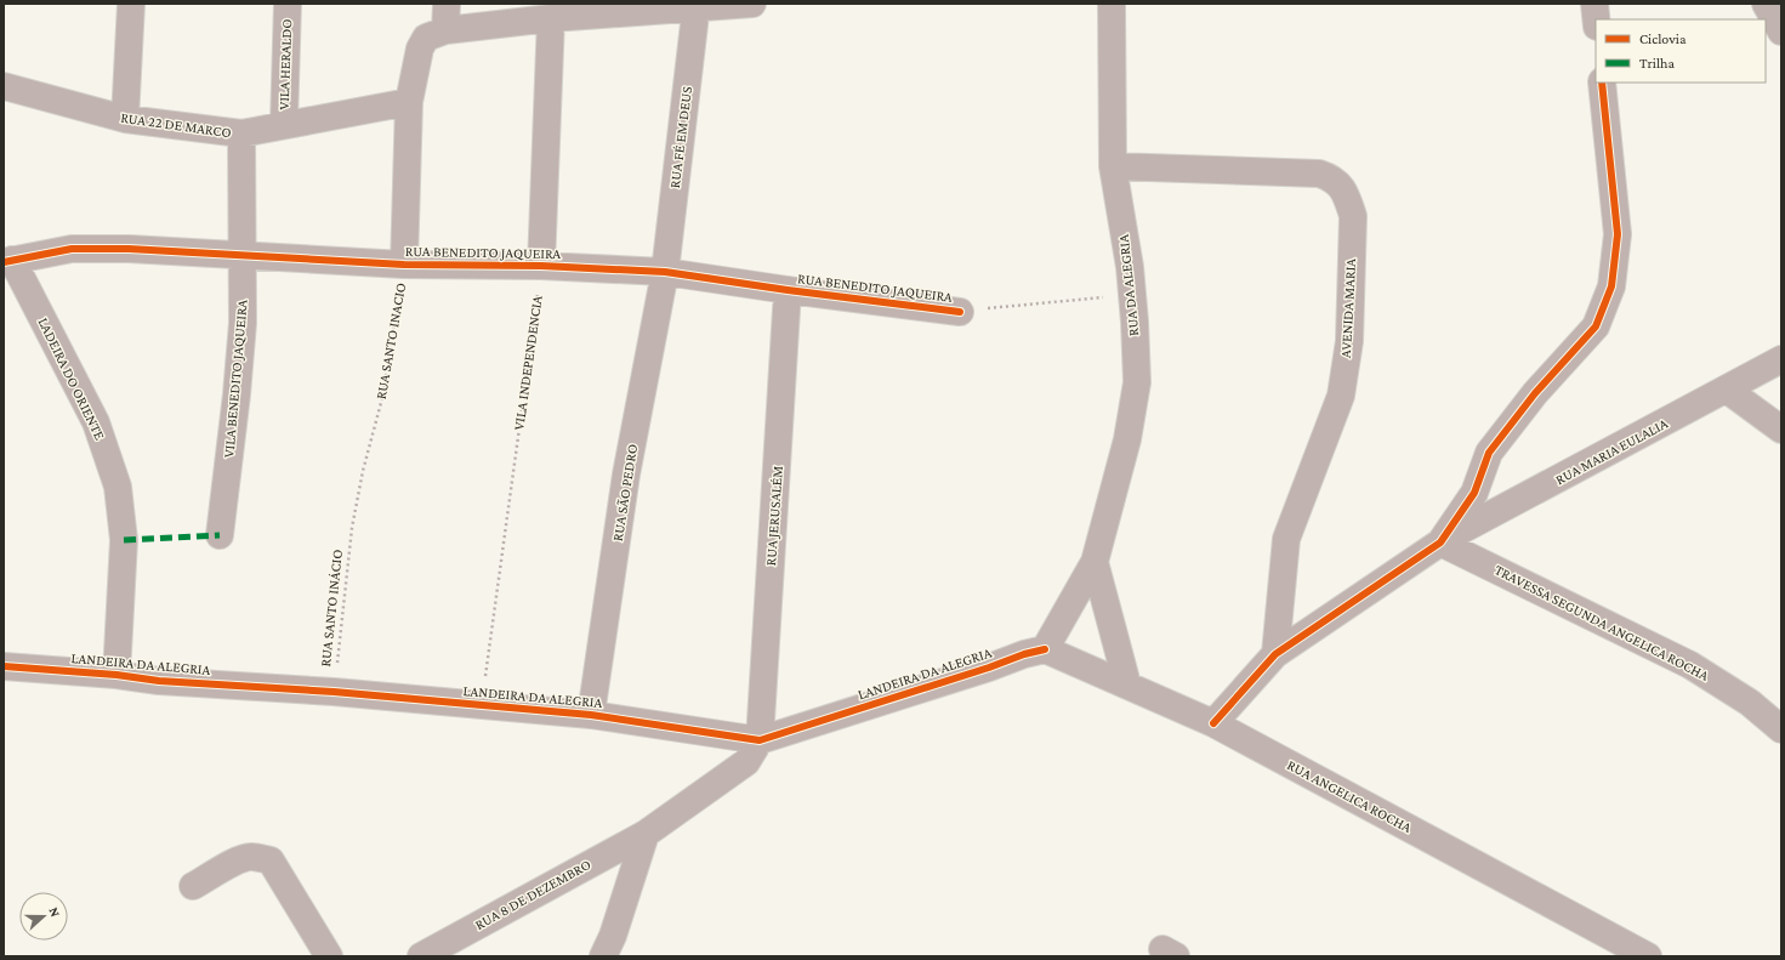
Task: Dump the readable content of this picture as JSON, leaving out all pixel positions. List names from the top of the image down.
{
  "streets": {
    "street": [
      "VILA HERALDO",
      "RUA 22 DE MARCO",
      "RUA FÉ EM DEUS",
      "RUA BENEDITO JAQUEIRA",
      "RUA DA ALEGRIA",
      "AVENIDA MARIA",
      "RUA SANTO INACIO",
      "LADEIRA DO ORIENTE",
      "VILA BENEDITO JAQUEIRA",
      "RUA MARIA EULALIA",
      "RUA SÃO PEDRO",
      "RUA JERUSALÉM",
      "TRAVESSA SEGUNDA ANGELICA ROCHA",
      "LANDEIRA DA ALEGRIA",
      "RUA ANGELICA ROCHA",
      "RUA 8 DE DEZEMBRO"
    ],
    "path": ["VILA INDEPENDENCIA", "RUA SANTO INÁCIO"]
  },
  "crossings": [
    ["VILA HERALDO", "RUA 22 DE MARCO"],
    ["RUA 22 DE MARCO", "RUA SANTO INACIO"],
    ["RUA 22 DE MARCO", "VILA BENEDITO JAQUEIRA"],
    ["RUA FÉ EM DEUS", "RUA BENEDITO JAQUEIRA"],
    ["RUA FÉ EM DEUS", "RUA SÃO PEDRO"],
    ["RUA BENEDITO JAQUEIRA", "RUA SANTO INACIO"],
    ["RUA BENEDITO JAQUEIRA", "VILA INDEPENDENCIA"],
    ["RUA BENEDITO JAQUEIRA", "LADEIRA DO ORIENTE"],
    ["RUA BENEDITO JAQUEIRA", "VILA BENEDITO JAQUEIRA"],
    ["RUA BENEDITO JAQUEIRA", "RUA SÃO PEDRO"],
    ["RUA BENEDITO JAQUEIRA", "RUA JERUSALÉM"],
    ["RUA DA ALEGRIA", "AVENIDA MARIA"],
    ["RUA DA ALEGRIA", "LANDEIRA DA ALEGRIA"],
    ["RUA DA ALEGRIA", "RUA ANGELICA ROCHA"],
    ["AVENIDA MARIA", "RUA MARIA EULALIA"],
    ["RUA SANTO INACIO", "RUA SANTO INÁCIO"],
    ["VILA INDEPENDENCIA", "LANDEIRA DA ALEGRIA"],
    ["LADEIRA DO ORIENTE", "LANDEIRA DA ALEGRIA"],
    ["RUA MARIA EULALIA", "TRAVESSA SEGUNDA ANGELICA ROCHA"],
    ["RUA MARIA EULALIA", "RUA ANGELICA ROCHA"],
    ["RUA SÃO PEDRO", "LANDEIRA DA ALEGRIA"],
    ["RUA JERUSALÉM", "LANDEIRA DA ALEGRIA"],
    ["RUA JERUSALÉM", "RUA 8 DE DEZEMBRO"],
    ["RUA SANTO INÁCIO", "LANDEIRA DA ALEGRIA"],
    ["LANDEIRA DA ALEGRIA", "RUA ANGELICA ROCHA"],
    ["LANDEIRA DA ALEGRIA", "RUA 8 DE DEZEMBRO"]
  ],
  "legend": ["Ciclovia", "Trilha"],
  "north": "right"
}
